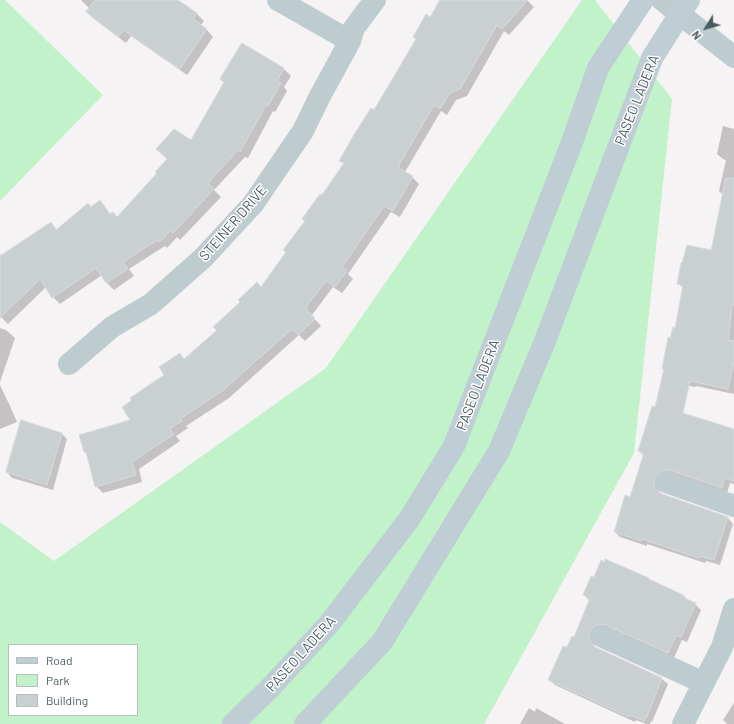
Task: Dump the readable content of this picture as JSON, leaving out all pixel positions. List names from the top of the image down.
{
  "streets": {
    "main road": ["PASEO LADERA"],
    "street": ["STEINER DRIVE"]
  },
  "legend": ["Road", "Park", "Building"],
  "north": "bottom left"
}
